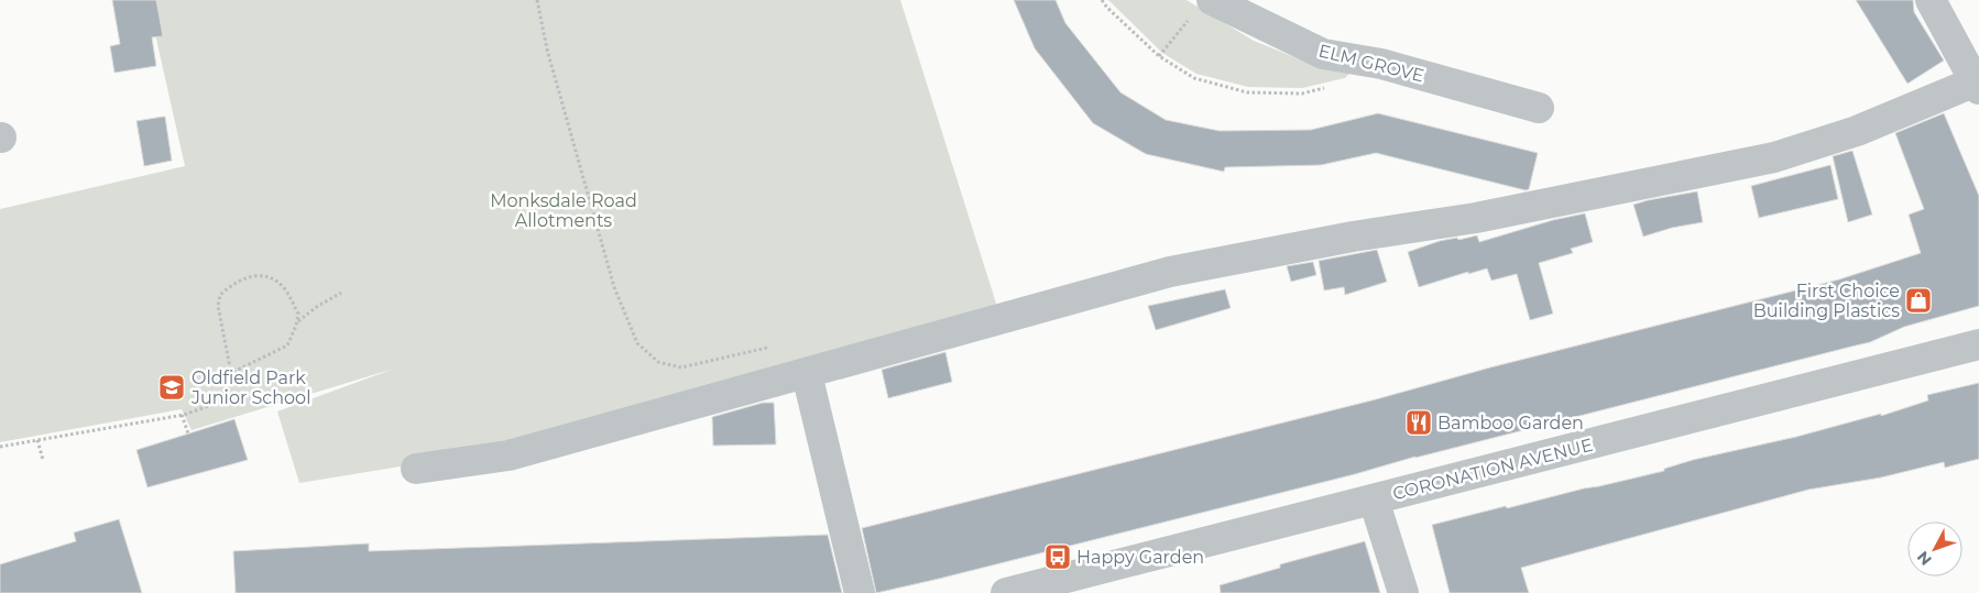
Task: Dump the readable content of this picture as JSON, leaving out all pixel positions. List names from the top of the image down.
{
  "streets": {
    "street": ["ELM GROVE", "CORONATION AVENUE"]
  },
  "parks": ["Monksdale Road Allotments"],
  "places": {
    "shop": ["First Choice Building Plastics"],
    "school or university": ["Oldfield Park Junior School"],
    "restaurant": ["Bamboo Garden"],
    "bus stop": ["Happy Garden"]
  },
  "north": "bottom left"
}
